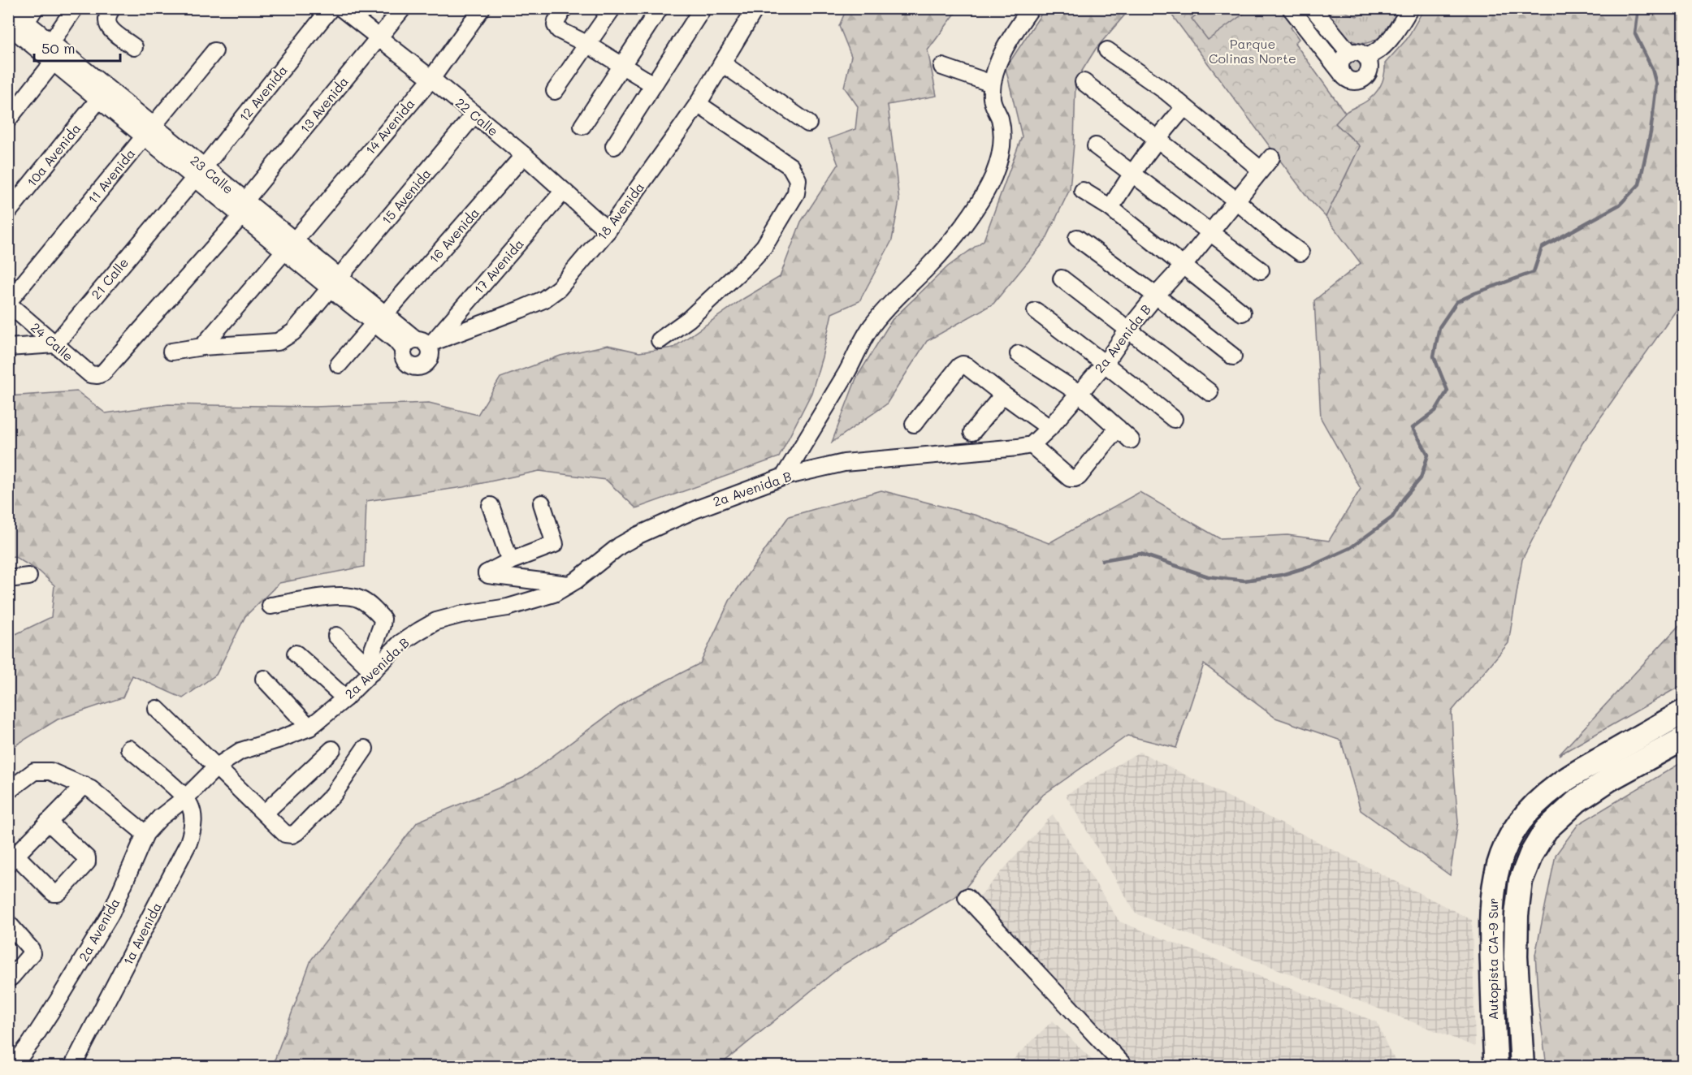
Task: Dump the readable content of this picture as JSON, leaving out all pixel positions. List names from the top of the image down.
{
  "streets": {
    "highway": ["Autopista CA-9 Sur"],
    "street": [
      "12 Avenida",
      "13 Avenida",
      "22 Calle",
      "14 Avenida",
      "10a Avenida",
      "23 Calle",
      "11 Avenida",
      "15 Avenida",
      "18 Avenida",
      "16 Avenida",
      "17 Avenida",
      "21 Calle",
      "2a Avenida B",
      "24 Calle",
      "2a Avenida",
      "1a Avenida"
    ]
  },
  "crossings": [
    ["12 Avenida", "23 Calle"],
    ["12 Avenida", "21 Calle"],
    ["13 Avenida", "22 Calle"],
    ["13 Avenida", "23 Calle"],
    ["13 Avenida", "24 Calle"],
    ["22 Calle", "14 Avenida"],
    ["22 Calle", "15 Avenida"],
    ["22 Calle", "18 Avenida"],
    ["22 Calle", "16 Avenida"],
    ["22 Calle", "17 Avenida"],
    ["14 Avenida", "23 Calle"],
    ["14 Avenida", "15 Avenida"],
    ["10a Avenida", "23 Calle"],
    ["23 Calle", "11 Avenida"],
    ["23 Calle", "15 Avenida"],
    ["23 Calle", "18 Avenida"],
    ["23 Calle", "16 Avenida"],
    ["23 Calle", "17 Avenida"],
    ["23 Calle", "21 Calle"],
    ["11 Avenida", "24 Calle"],
    ["18 Avenida", "17 Avenida"],
    ["21 Calle", "24 Calle"],
    ["2a Avenida B", "2a Avenida"],
    ["2a Avenida B", "1a Avenida"],
    ["2a Avenida", "1a Avenida"]
  ],
  "parks": ["Parque Colinas Norte"],
  "scale_bar": "50 m"
}
